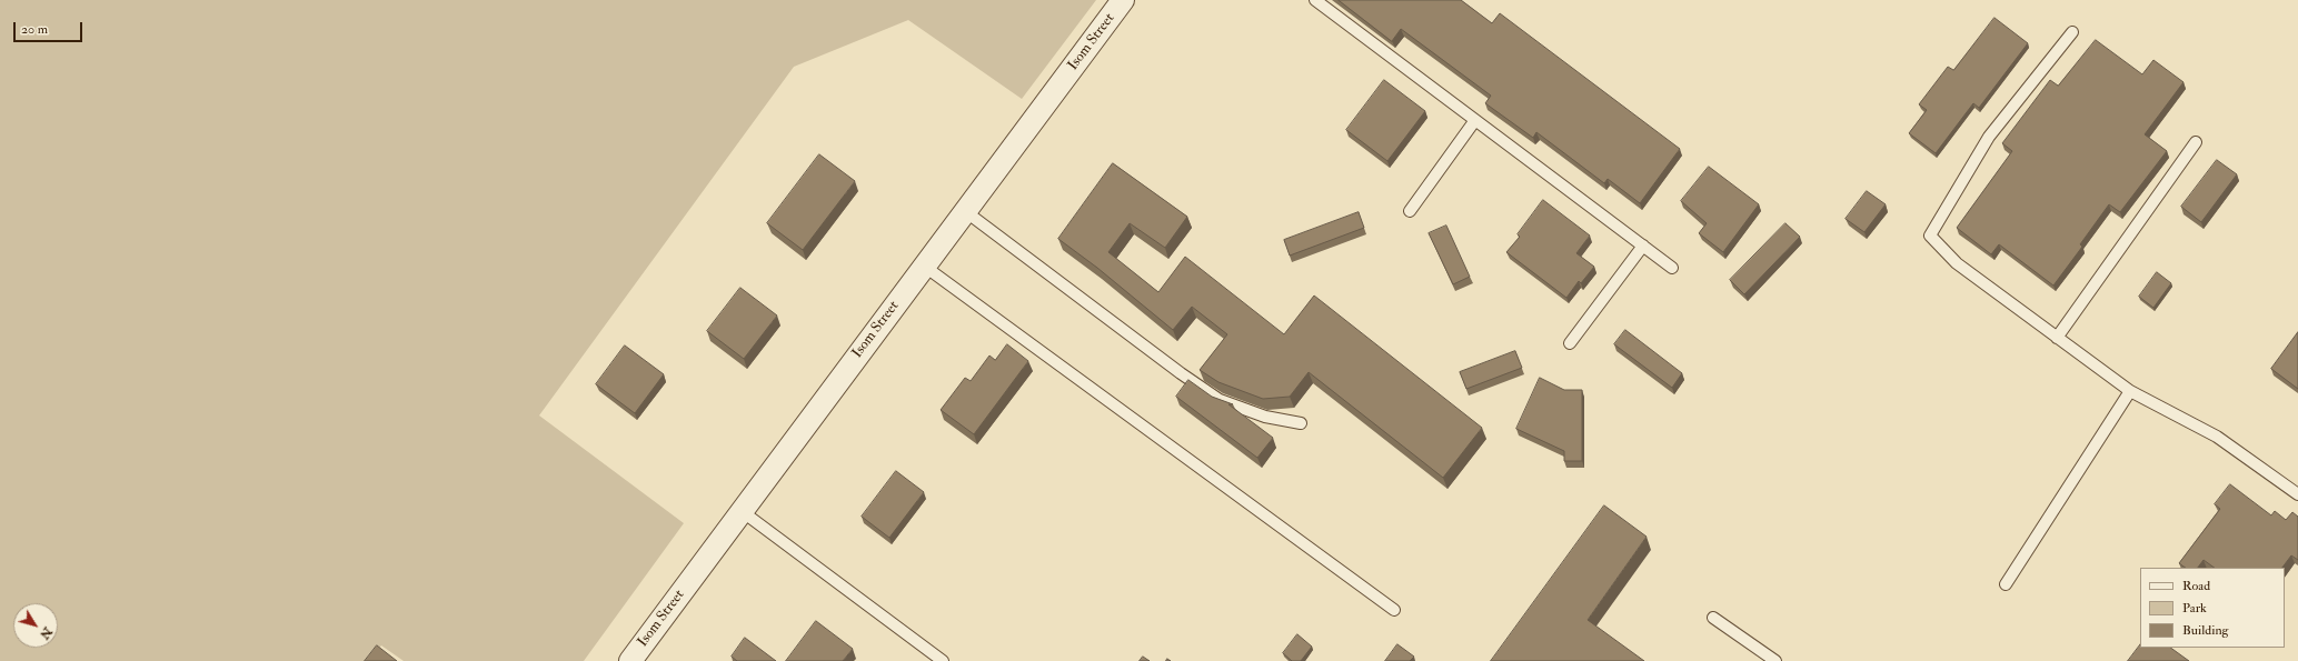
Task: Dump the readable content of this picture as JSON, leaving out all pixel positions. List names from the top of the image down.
{
  "streets": {
    "street": ["Isom Street"]
  },
  "legend": ["Road", "Park", "Building"],
  "scale_bar": "20 m",
  "north": "bottom right"
}
